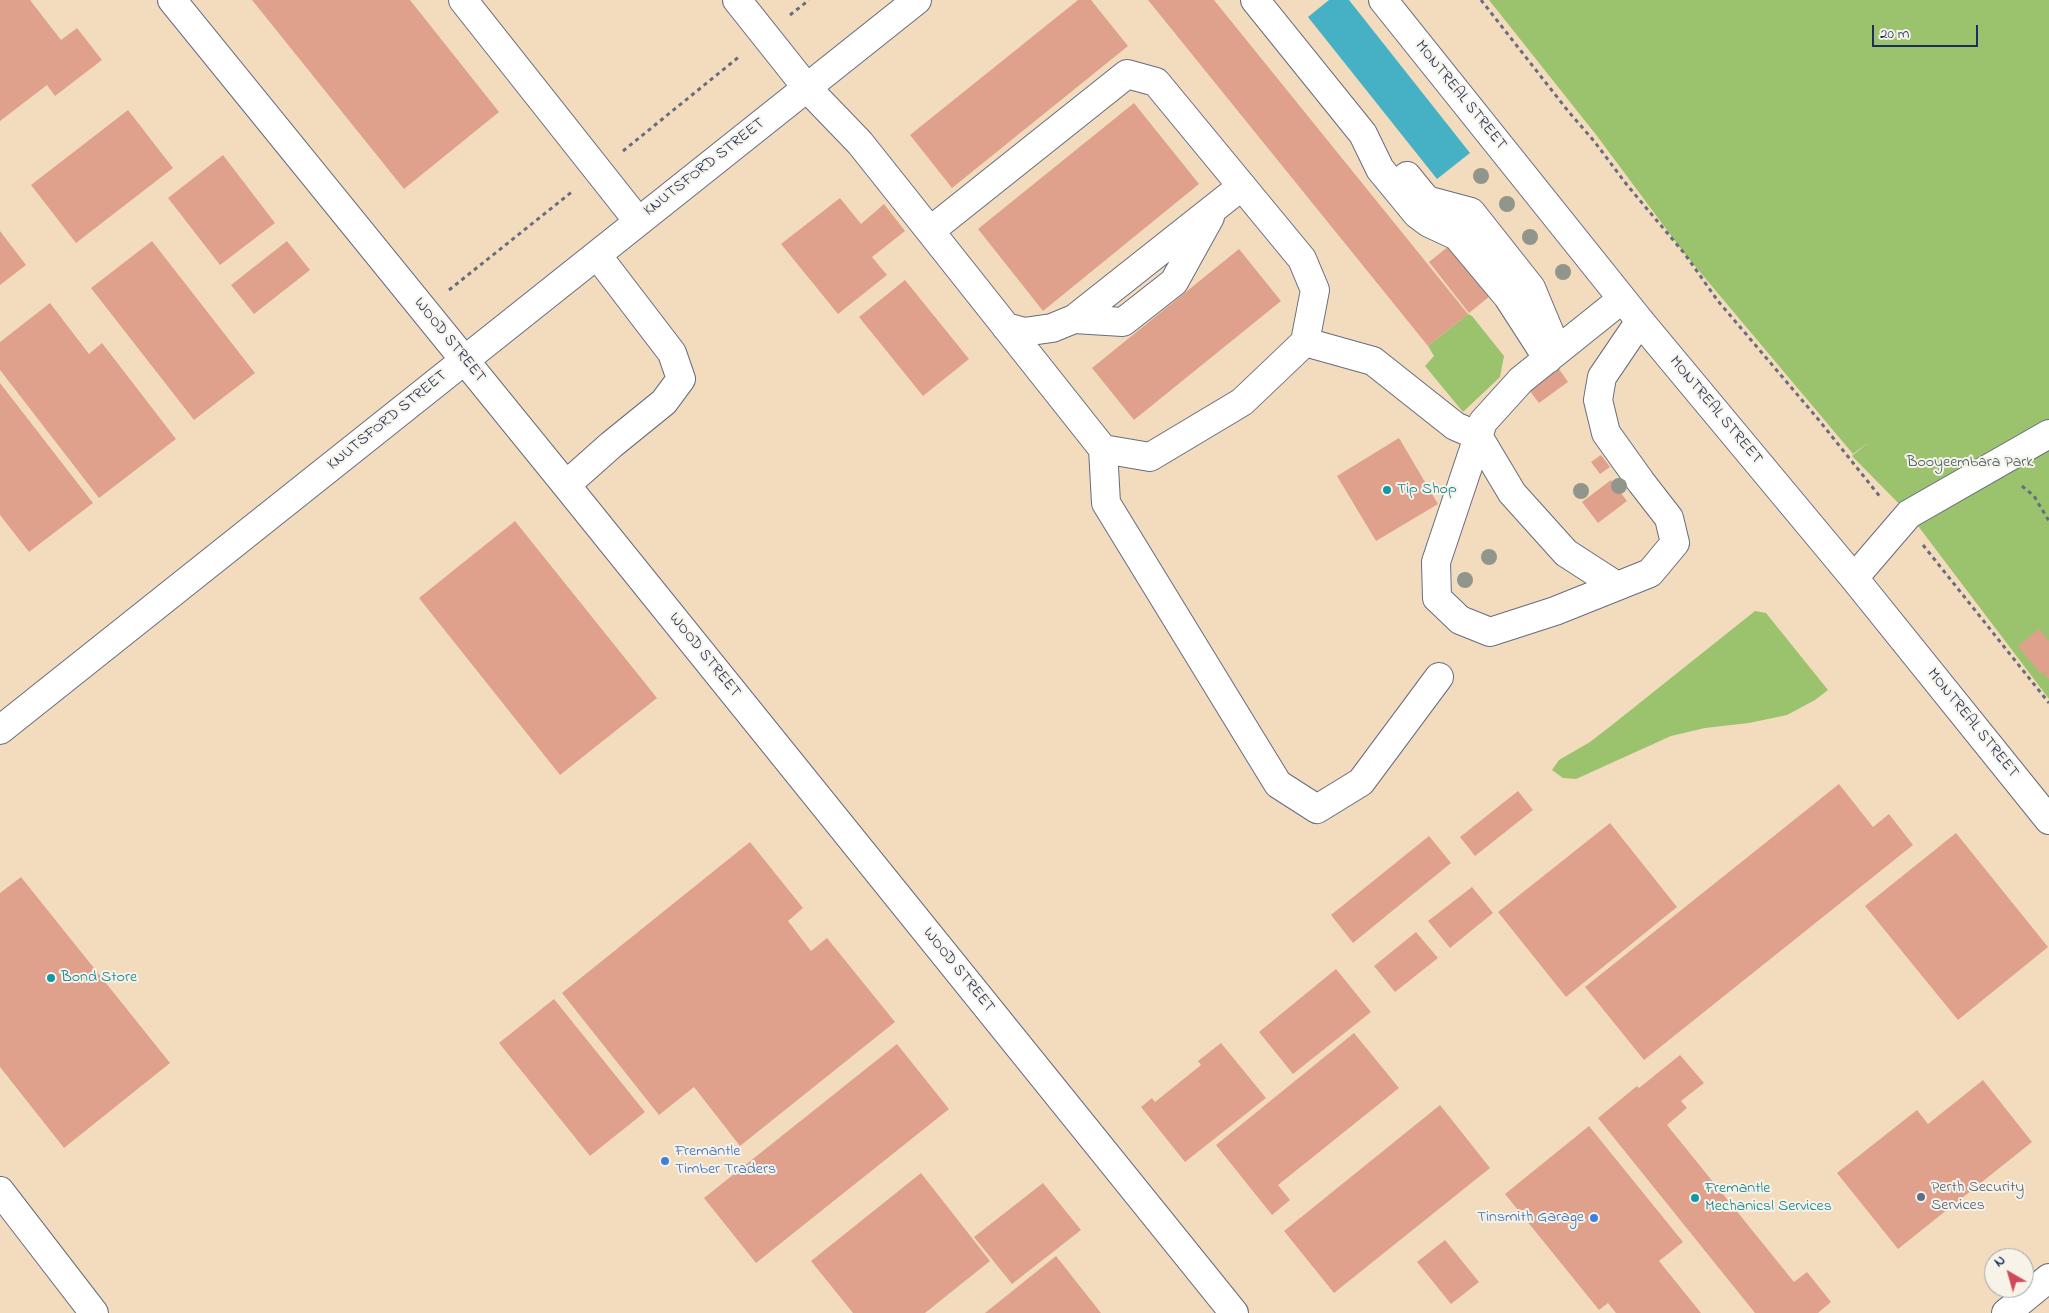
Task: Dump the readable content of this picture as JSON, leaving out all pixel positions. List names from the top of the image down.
{
  "streets": {
    "street": ["MONTREAL STREET", "KNUTSFORD STREET", "WOOD STREET"]
  },
  "crossings": [
    ["KNUTSFORD STREET", "WOOD STREET"]
  ],
  "parks": ["Booyeembara Park"],
  "places": [
    "Tip Shop",
    "Bond Store",
    "Fremantle Timber Traders",
    "Perth Security Services",
    "Fremantle Mechanicsl Services",
    "Tinsmith Garage"
  ],
  "scale_bar": "20 m",
  "north": "top left"
}
